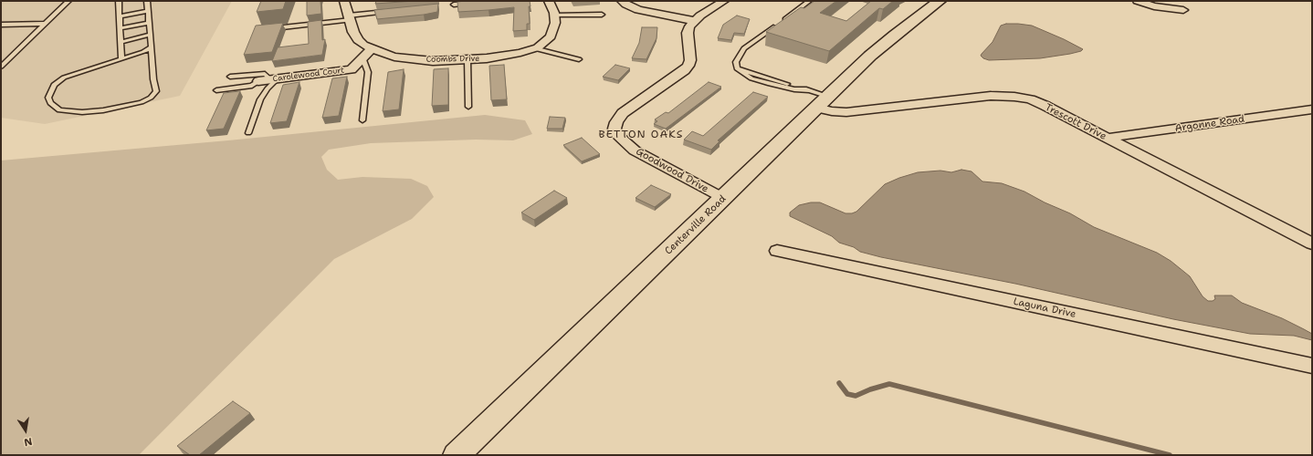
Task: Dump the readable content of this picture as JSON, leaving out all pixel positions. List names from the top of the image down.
{
  "streets": {
    "main road": ["Centerville Road"],
    "street": [
      "Coombs Drive",
      "Carolewood Court",
      "Trescott Drive",
      "Argonne Road",
      "Goodwood Drive",
      "Laguna Drive"
    ]
  },
  "crossings": [
    ["Coombs Drive", "Carolewood Court"],
    ["Trescott Drive", "Argonne Road"],
    ["Trescott Drive", "Centerville Road"],
    ["Goodwood Drive", "Centerville Road"]
  ],
  "districts": ["BETTON OAKS"],
  "north": "bottom"
}
